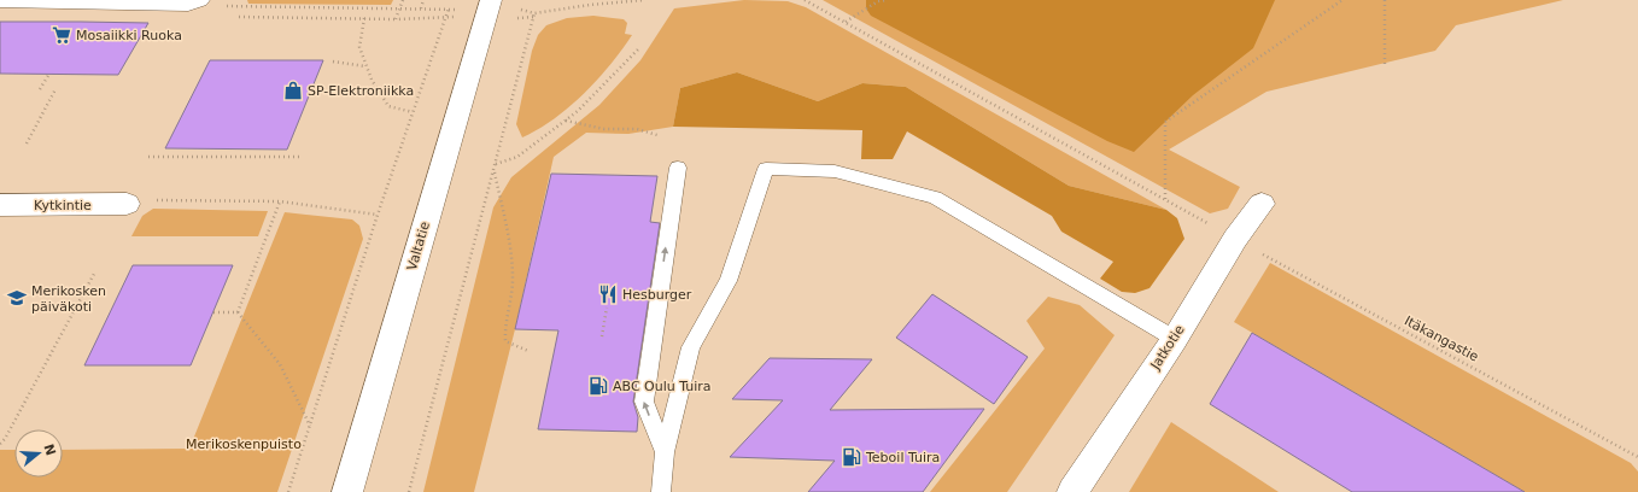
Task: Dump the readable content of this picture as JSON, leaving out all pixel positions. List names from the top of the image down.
{
  "streets": {
    "street": ["Kytkintie", "Valtatie", "Jatkotie"],
    "path": ["Itäkangastie"]
  },
  "crossings": [
    ["Itäkangastie", "Jatkotie"]
  ],
  "parks": ["Merikoskenpuisto"],
  "places": {
    "supermarket": ["Mosaiikki Ruoka"],
    "shop": ["SP-Elektroniikka"],
    "restaurant": ["Hesburger"],
    "school or university": ["Merikosken päiväkoti"],
    "fuel station": ["ABC Oulu Tuira", "Teboil Tuira"]
  },
  "north": "right"
}
